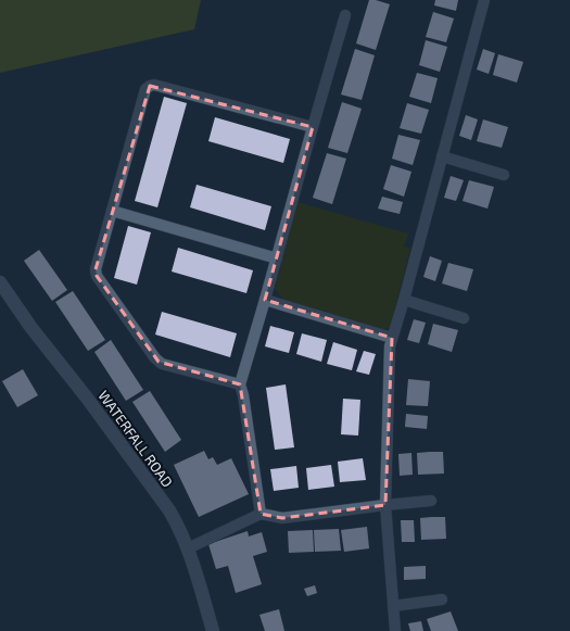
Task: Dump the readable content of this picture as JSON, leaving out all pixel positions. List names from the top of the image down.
{
  "streets": {
    "street": ["WATERFALL ROAD"]
  }
}
